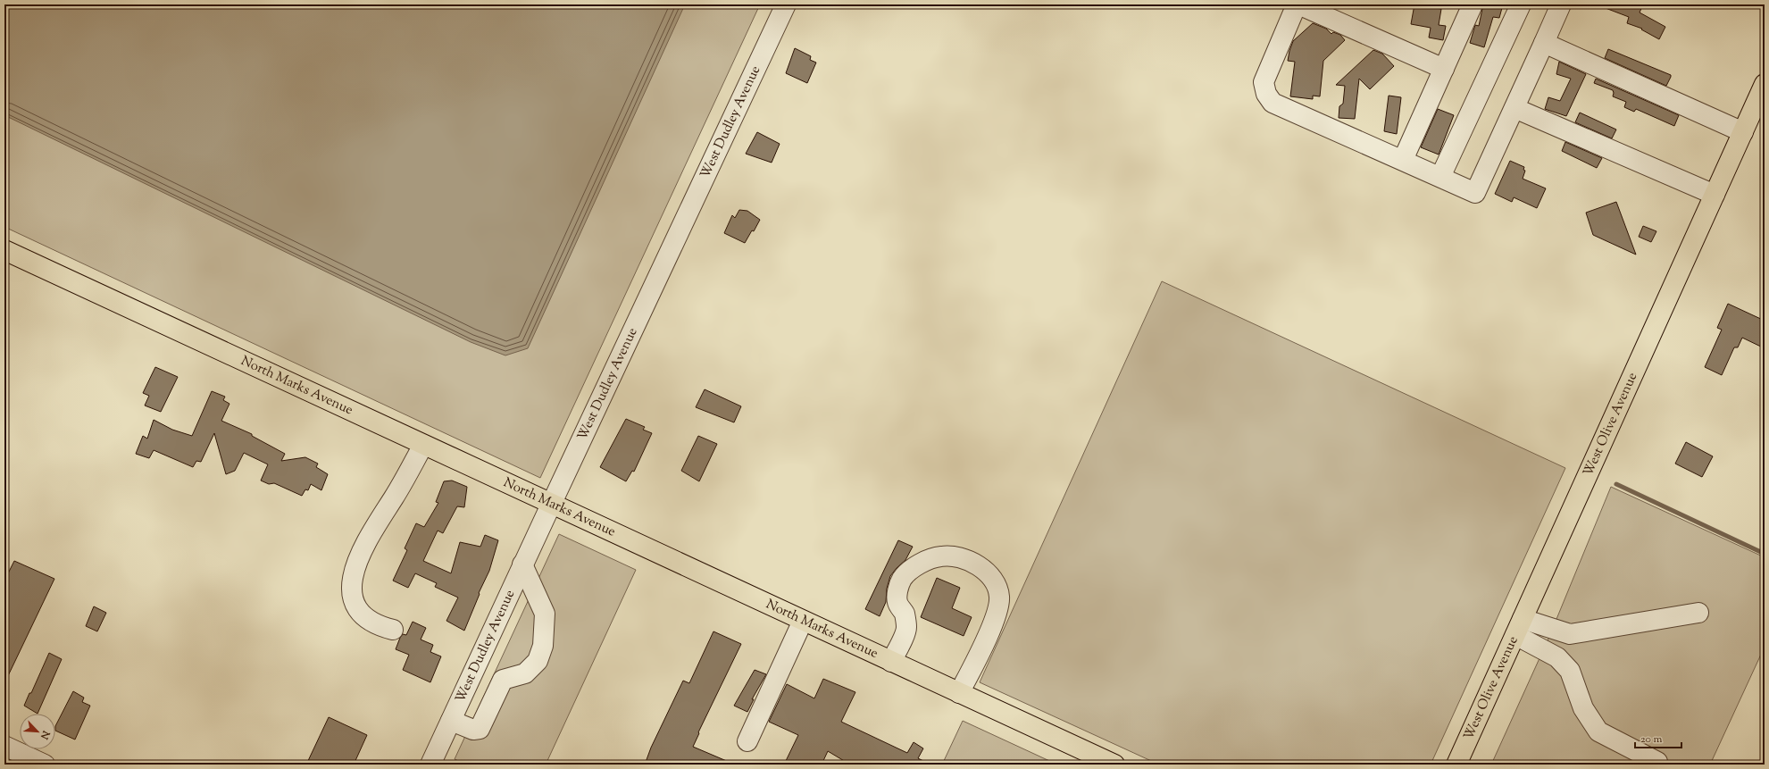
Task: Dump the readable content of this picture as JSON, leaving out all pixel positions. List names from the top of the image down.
{
  "streets": {
    "main road": ["North Marks Avenue", "West Olive Avenue"],
    "street": ["West Dudley Avenue"]
  },
  "crossings": [
    ["West Dudley Avenue", "North Marks Avenue"]
  ],
  "scale_bar": "20 m",
  "north": "bottom right"
}
